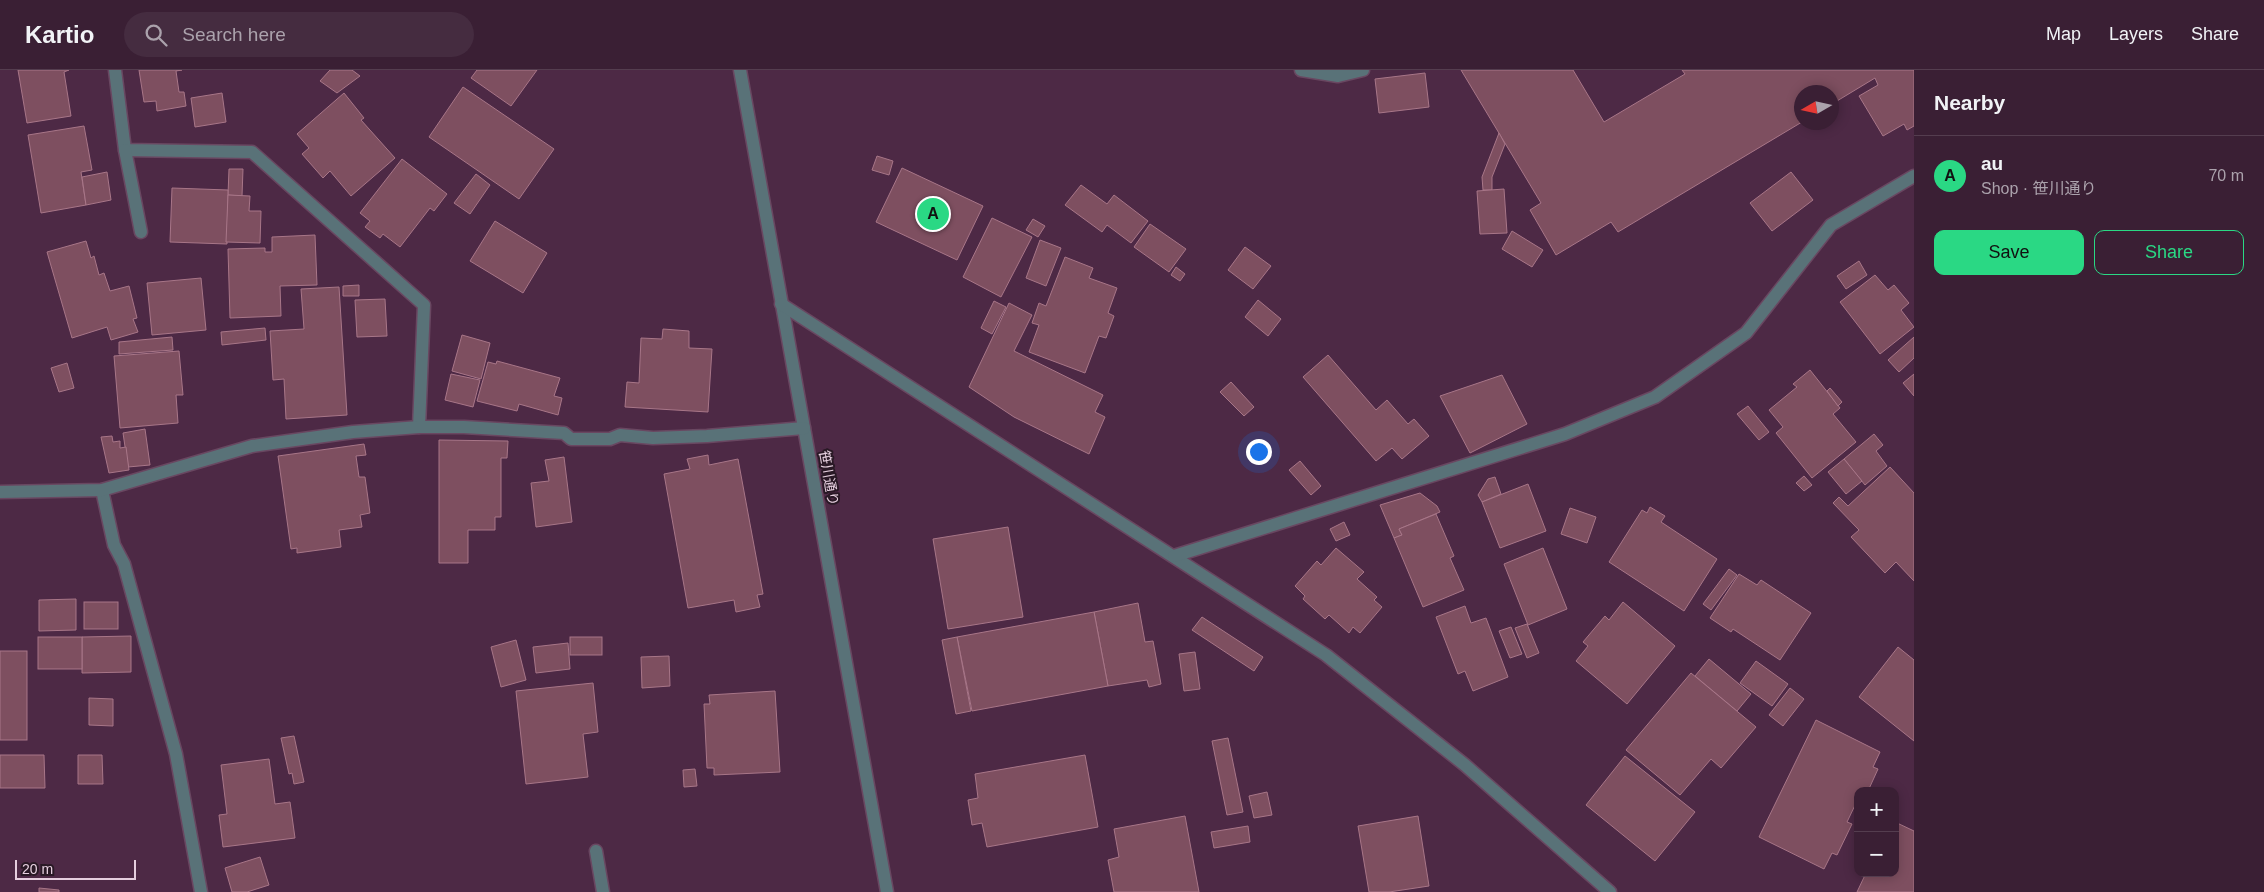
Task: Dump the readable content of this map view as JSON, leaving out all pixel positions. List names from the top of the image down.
{
  "streets": {
    "street": ["笹川通り"]
  },
  "scale_bar": "20 m",
  "north": "left",
  "page": {
    "header": "Kartio",
    "search": "Search here",
    "nav": ["Map", "Layers", "Share"],
    "heading": "Nearby",
    "list": [
      {
        "mark": "A",
        "name": "au",
        "note": "Shop · 笹川通り",
        "value": "70 m"
      }
    ],
    "pins": "A",
    "buttons": ["Save", "Share"],
    "map_buttons": ["+", "−"],
    "scale": "20 m"
  }
}
